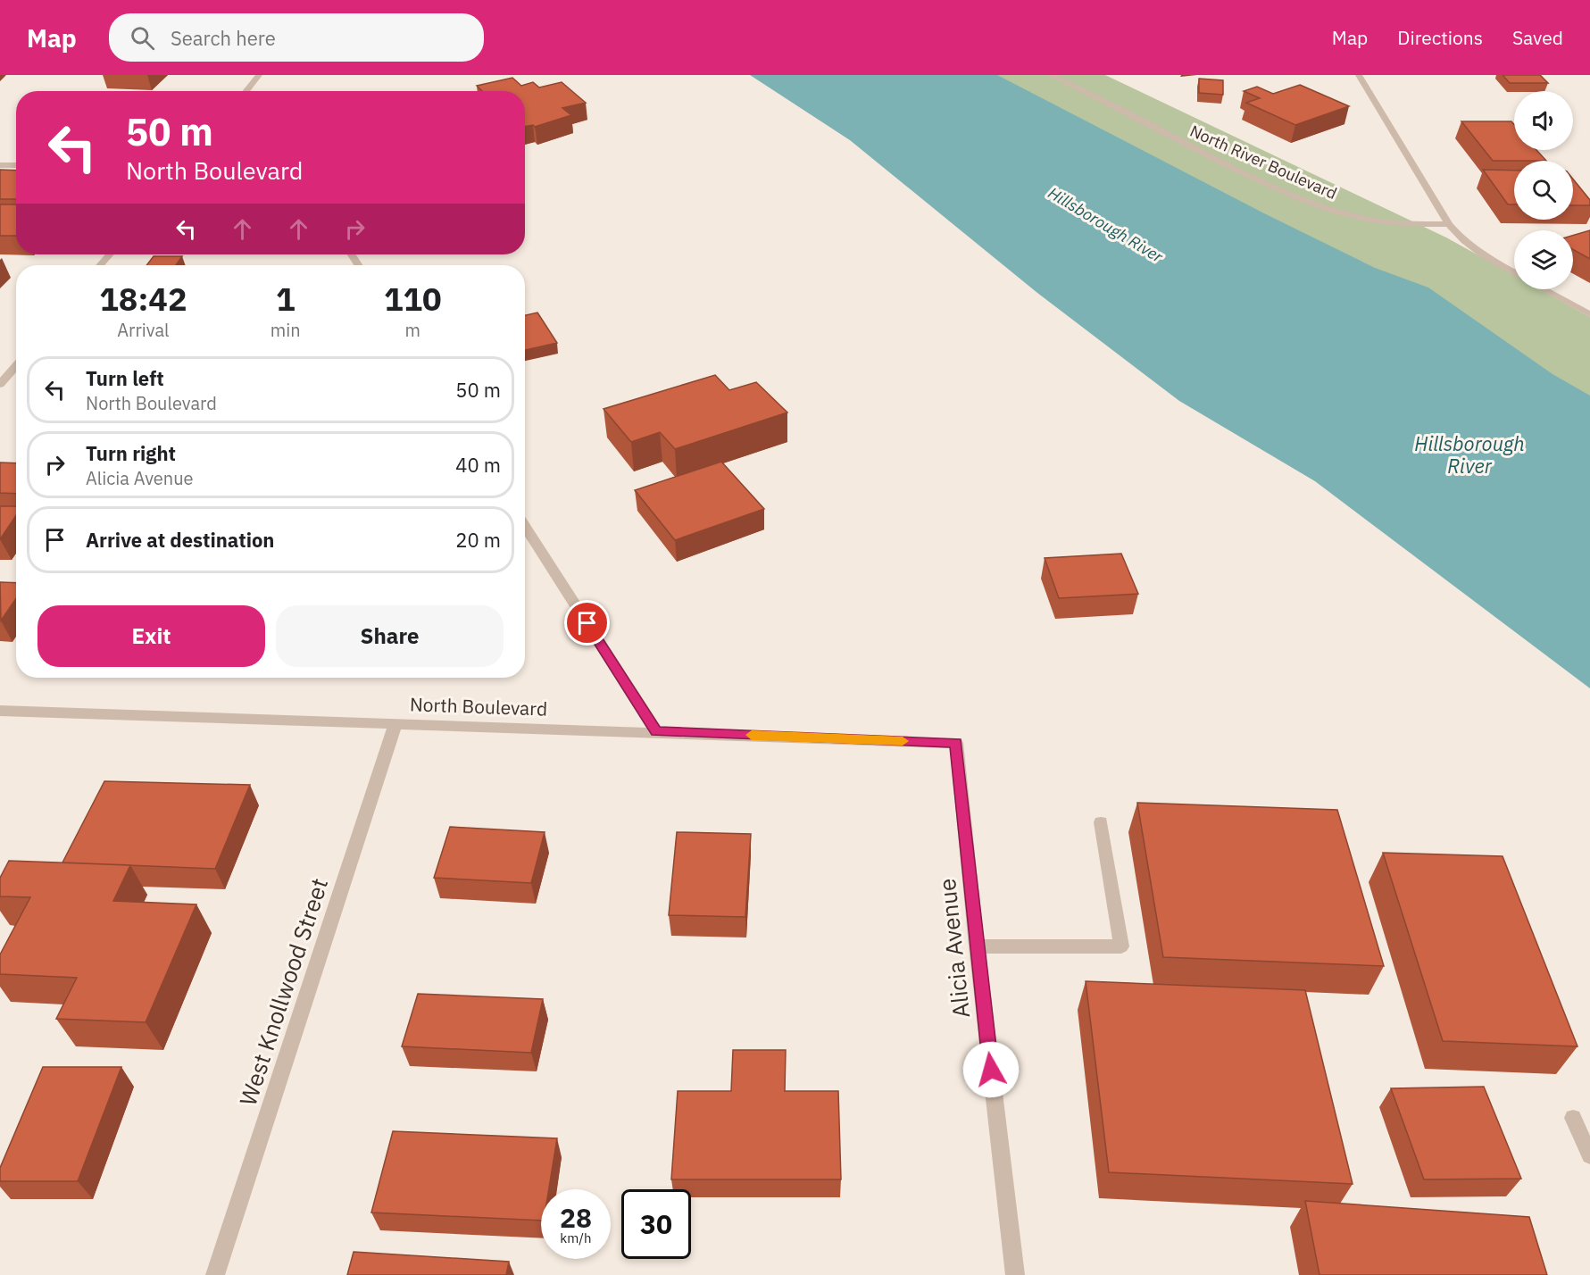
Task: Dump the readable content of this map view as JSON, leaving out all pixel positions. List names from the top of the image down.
{
  "streets": {
    "street": [
      "North River Boulevard",
      "North Boulevard",
      "Alicia Avenue",
      "West Knollwood Street"
    ]
  },
  "crossings": [
    ["North Boulevard", "Alicia Avenue"],
    ["North Boulevard", "West Knollwood Street"]
  ],
  "water": ["Hillsborough River"],
  "page": {
    "header": "Map",
    "search": "Search here",
    "nav": ["Map", "Directions", "Saved"],
    "turn": ["50 m", "North Boulevard"],
    "eta": [
      "18:42",
      "Arrival",
      "1",
      "min",
      "110",
      "m"
    ],
    "list": [
      {
        "name": "Turn left",
        "note": "North Boulevard",
        "value": "50 m"
      },
      {
        "name": "Turn right",
        "note": "Alicia Avenue",
        "value": "40 m"
      },
      {
        "name": "Arrive at destination",
        "value": "20 m"
      }
    ],
    "buttons": ["Exit", "Share"],
    "speed": "28 km/h",
    "limit": "30"
  }
}
